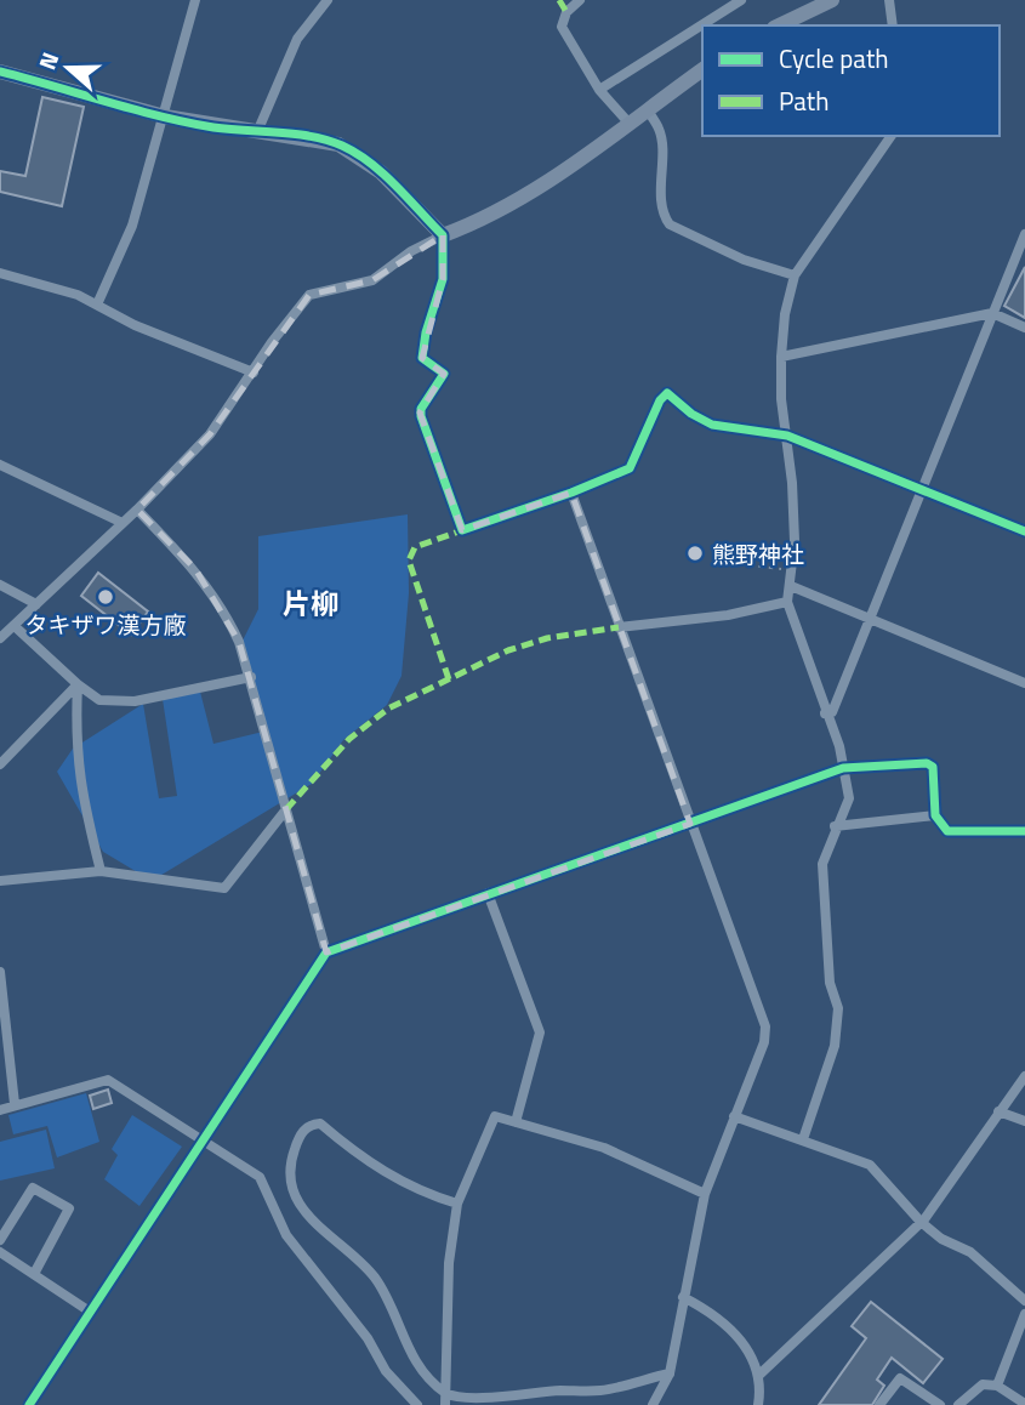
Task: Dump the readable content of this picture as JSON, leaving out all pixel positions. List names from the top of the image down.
{
  "districts": ["片柳"],
  "places": ["熊野神社", "タキザワ漢方廠"],
  "legend": ["Cycle path", "Path"],
  "north": "left"
}
